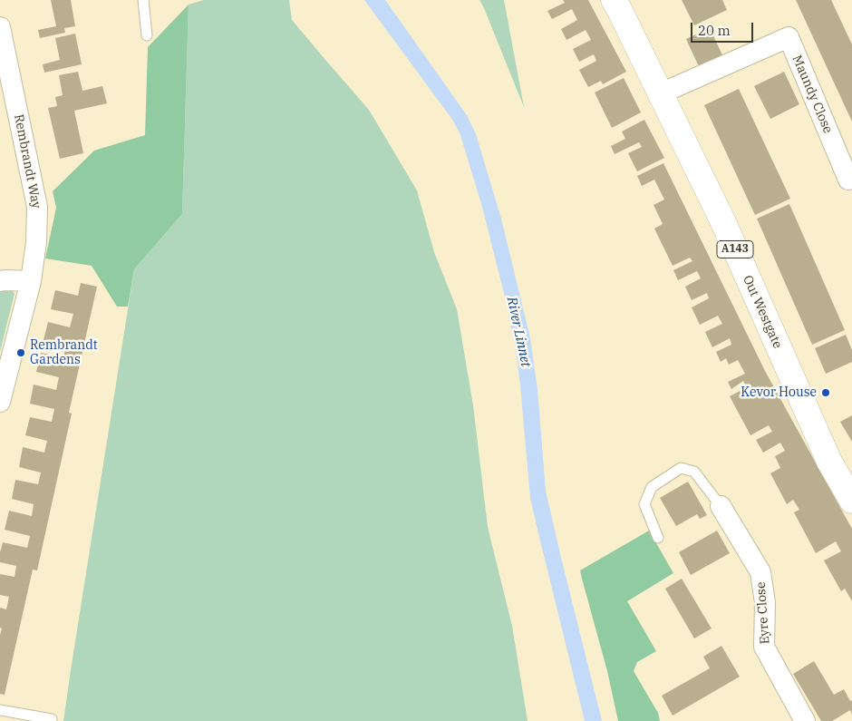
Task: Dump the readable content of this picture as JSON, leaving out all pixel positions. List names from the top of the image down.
{
  "streets": {
    "main road": ["A143", "Out Westgate"],
    "street": ["Maundy Close", "Rembrandt Way", "Eyre Close"]
  },
  "crossings": [
    ["Maundy Close", "Out Westgate"]
  ],
  "water": ["River Linnet"],
  "places": ["Rembrandt Gardens", "Kevor House"],
  "scale_bar": "20 m"
}
